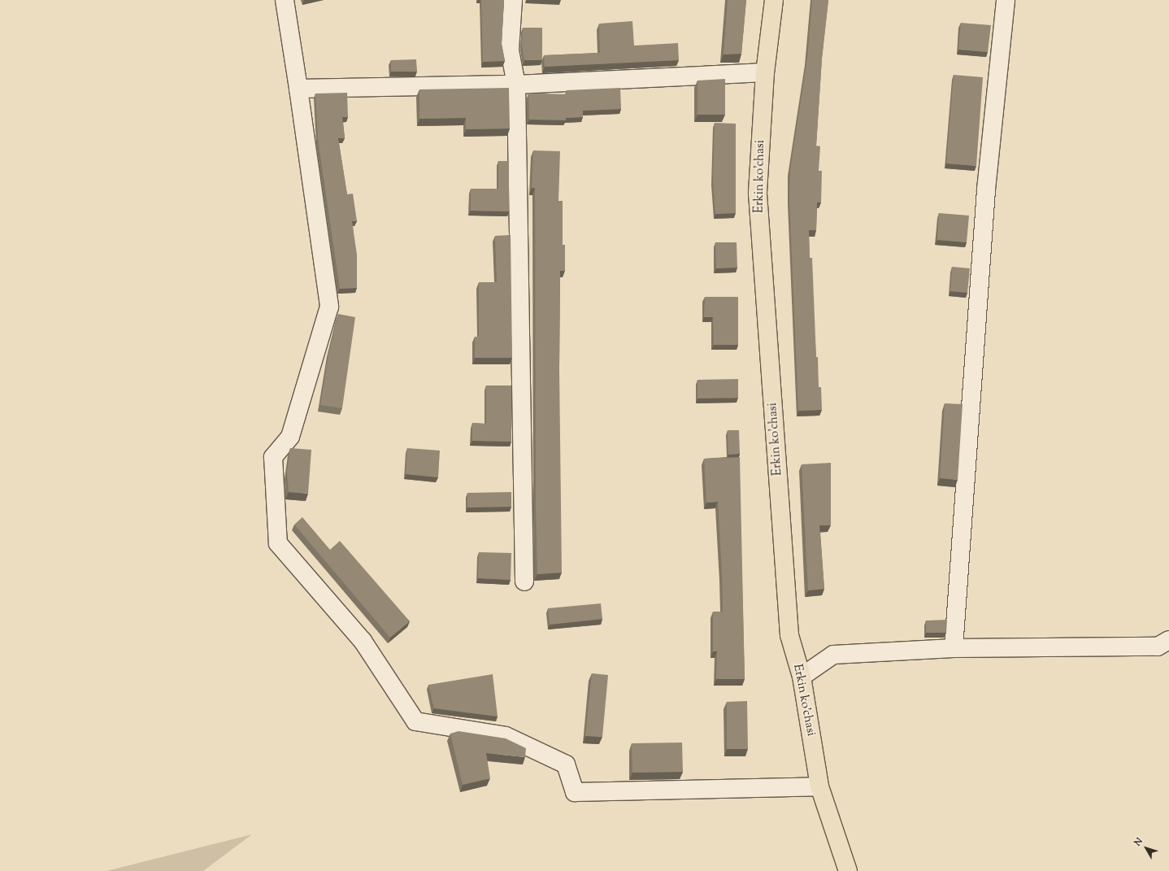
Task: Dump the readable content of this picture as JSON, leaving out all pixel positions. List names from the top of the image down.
{
  "streets": {
    "main road": ["Erkin ko'chasi"]
  },
  "north": "top left"
}
